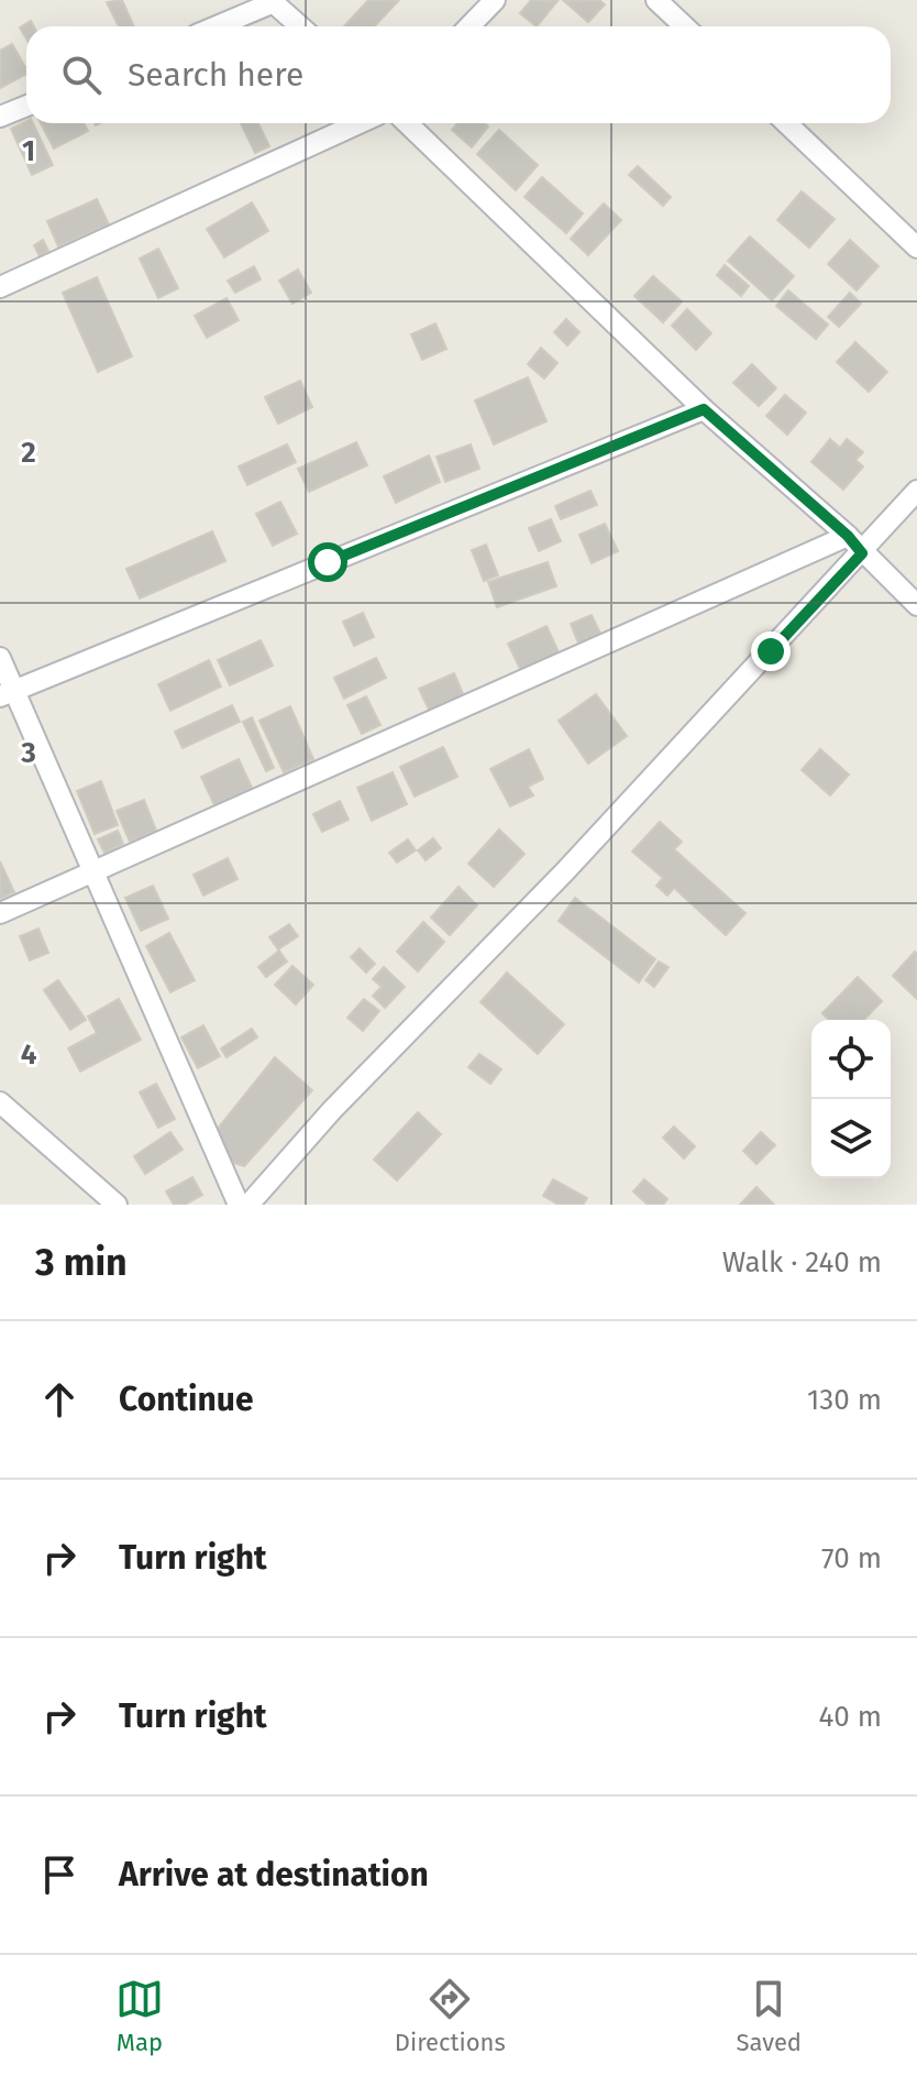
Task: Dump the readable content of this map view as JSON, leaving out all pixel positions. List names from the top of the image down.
{
  "page": {
    "search": "Search here",
    "heading": ["3 min", "Walk · 240 m"],
    "list": [
      ["Continue", "130 m"],
      ["Turn right", "70 m"],
      ["Turn right", "40 m"],
      "Arrive at destination"
    ],
    "nav": ["Map", "Directions", "Saved"]
  },
  "grid": {
    "rows": [
      "1",
      "2",
      "3",
      "4"
    ]
  }
}
